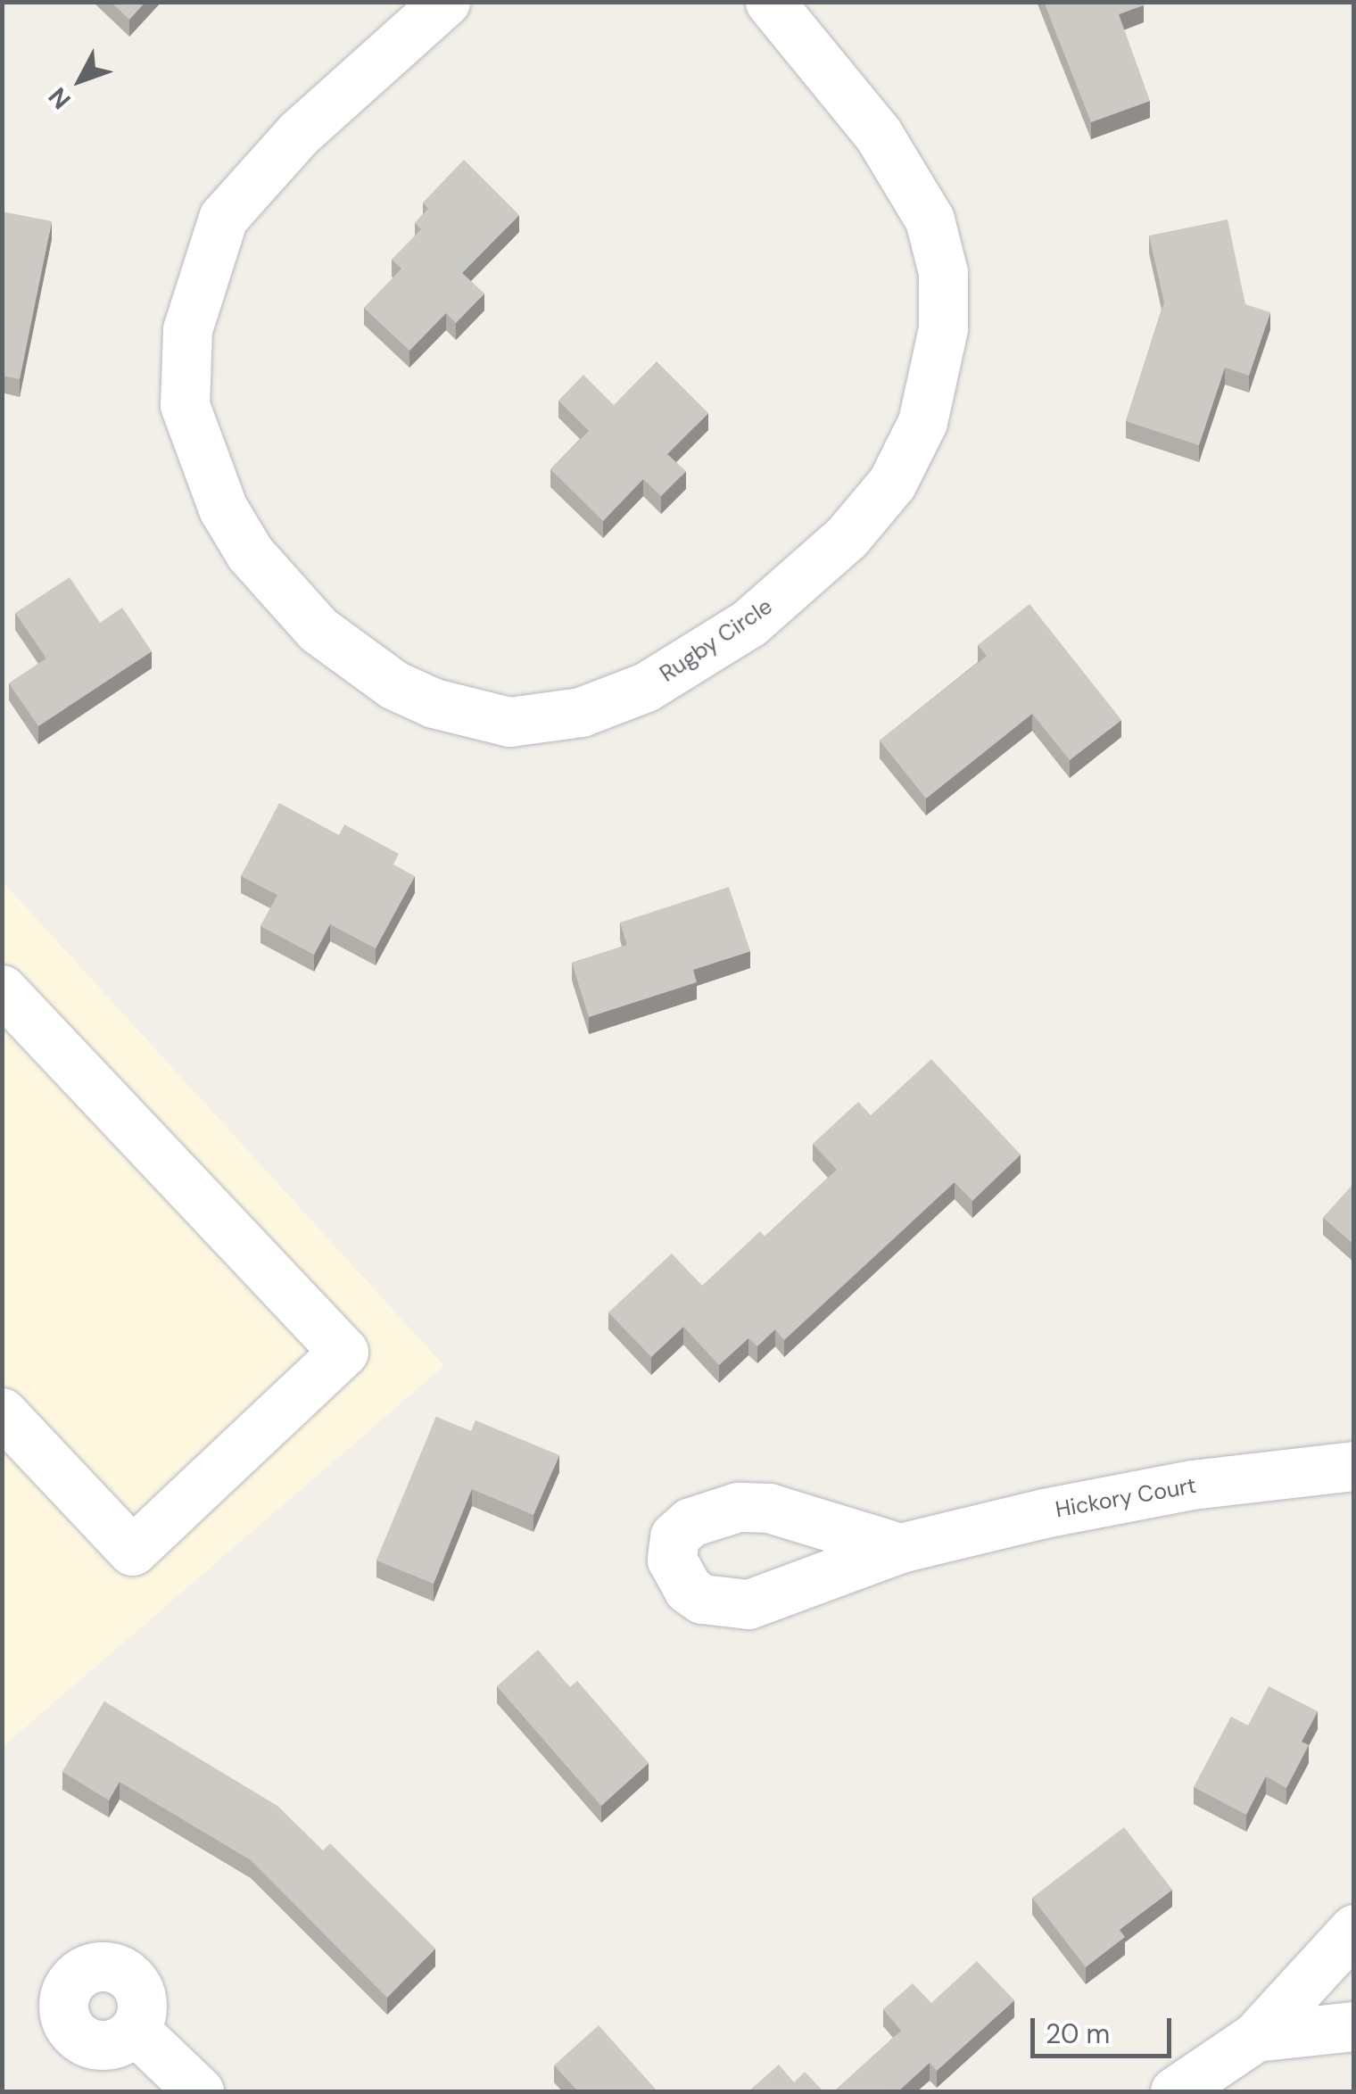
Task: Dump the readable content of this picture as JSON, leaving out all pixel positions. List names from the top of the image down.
{
  "streets": {
    "street": ["Rugby Circle", "Hickory Court"]
  },
  "scale_bar": "20 m",
  "north": "bottom left"
}
